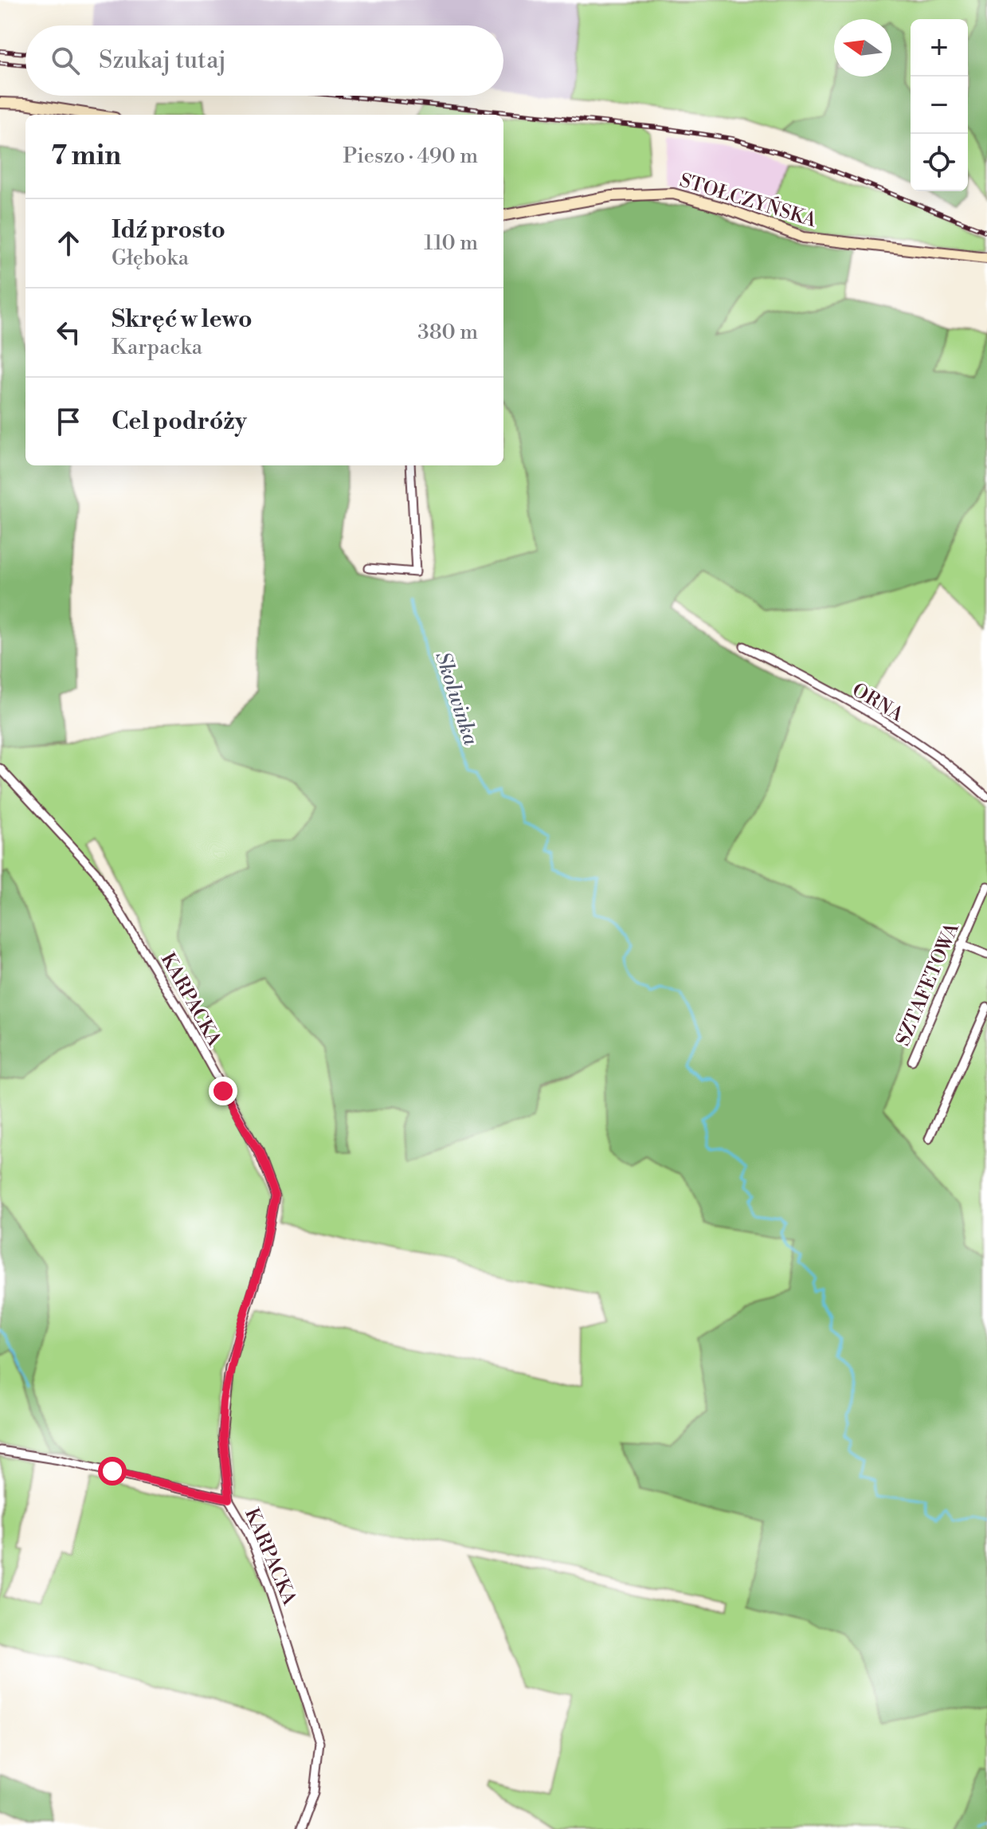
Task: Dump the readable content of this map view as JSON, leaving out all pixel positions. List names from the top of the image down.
{
  "streets": {
    "street": [
      "STOŁCZYŃSKA",
      "ORNA",
      "SZTAFETOWA",
      "KARPACKA"
    ]
  },
  "water": ["Skolwinka"],
  "north": "left",
  "page": {
    "map_buttons": ["+", "−"],
    "search": "Szukaj tutaj",
    "heading": ["7 min", "Pieszo · 490 m"],
    "list": [
      ["Idź prosto", "Głęboka", "110 m"],
      ["Skręć w lewo", "Karpacka", "380 m"],
      "Cel podróży"
    ]
  }
}
